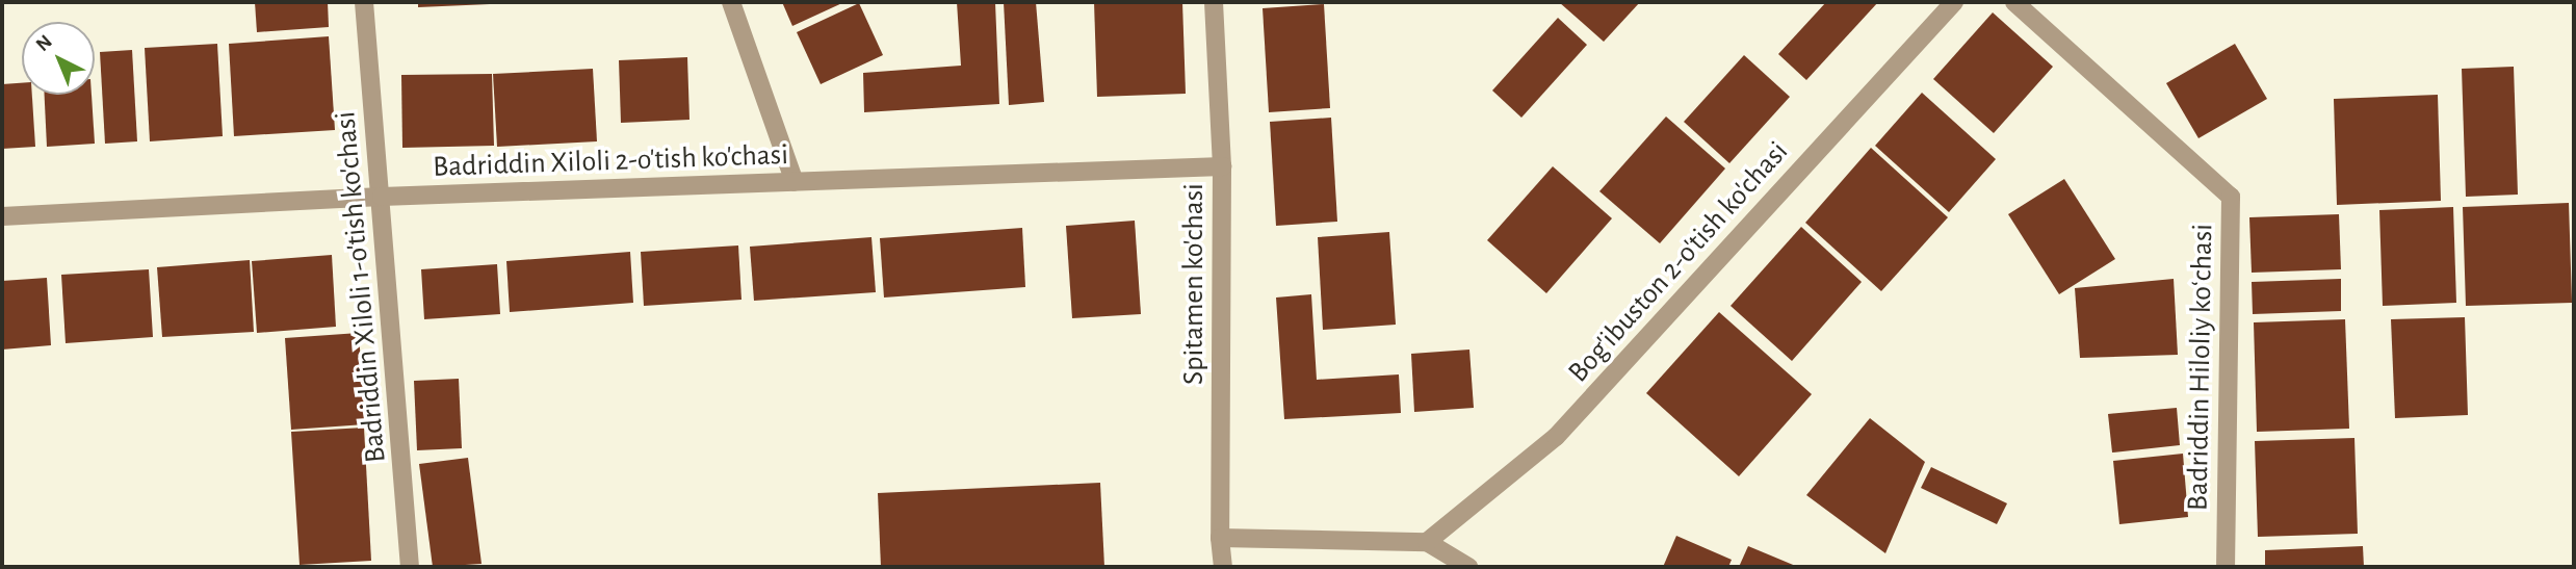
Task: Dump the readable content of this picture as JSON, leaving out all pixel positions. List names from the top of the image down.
{
  "streets": {
    "street": [
      "Badriddin Xiloli 2-o'tish ko'chasi",
      "Bog'ibuston 2-o'tish ko'chasi",
      "Spitamen ko'chasi",
      "Badriddin Xiloli 1-o'tish ko'chasi",
      "Badriddin Hiloliy koʻchasi"
    ]
  },
  "crossings": [
    ["Badriddin Xiloli 2-o'tish ko'chasi", "Spitamen ko'chasi"],
    ["Badriddin Xiloli 2-o'tish ko'chasi", "Badriddin Xiloli 1-o'tish ko'chasi"]
  ],
  "north": "top left"
}
